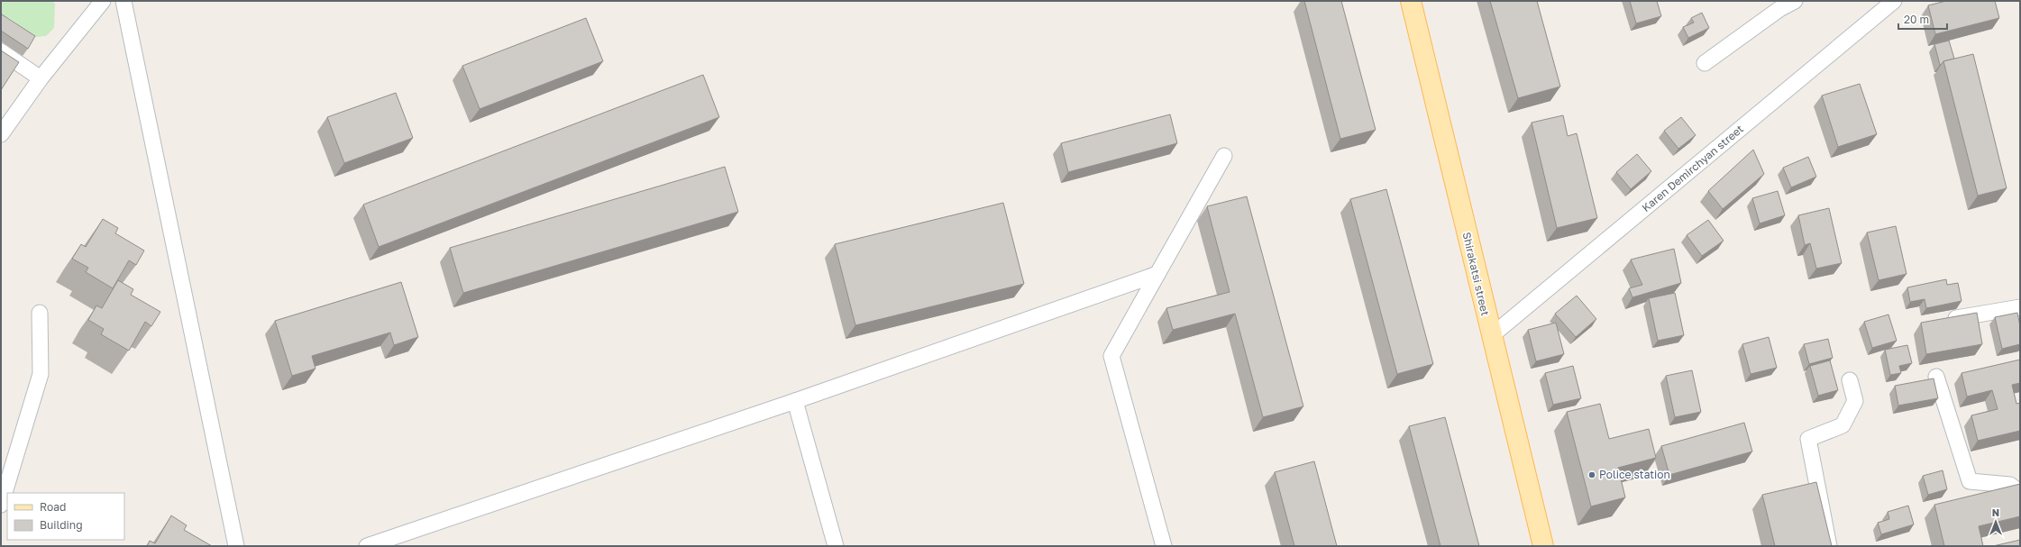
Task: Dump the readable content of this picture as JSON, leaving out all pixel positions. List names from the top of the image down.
{
  "streets": {
    "main road": ["Shirakatsi street"],
    "street": ["Karen Demirchyan street"]
  },
  "crossings": [
    ["Karen Demirchyan street", "Shirakatsi street"]
  ],
  "places": ["Police station"],
  "legend": ["Road", "Building"],
  "scale_bar": "20 m",
  "north": "top"
}
